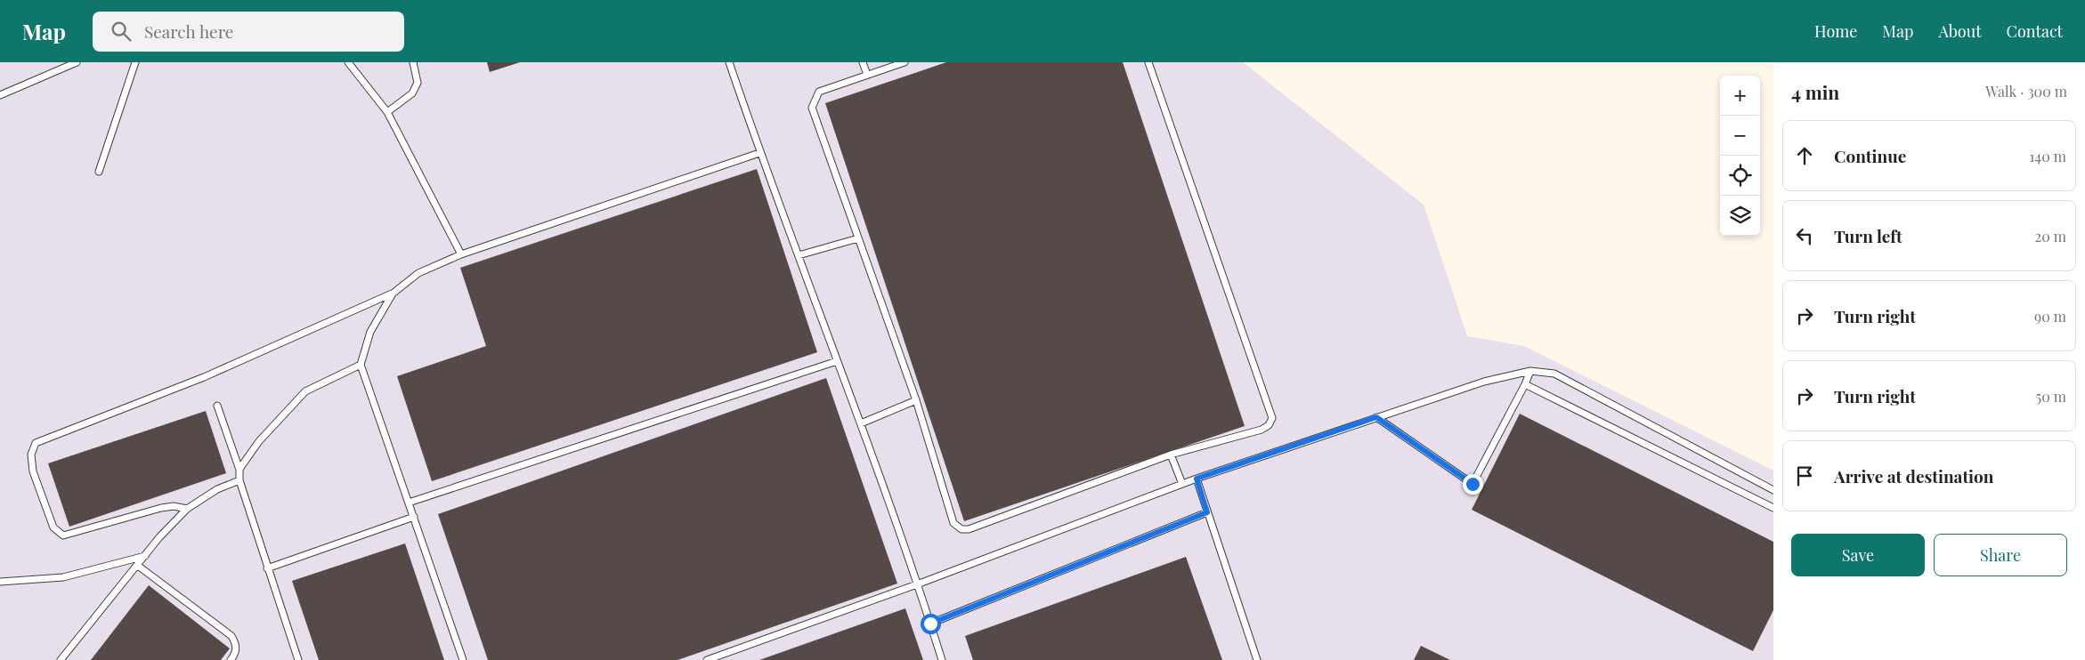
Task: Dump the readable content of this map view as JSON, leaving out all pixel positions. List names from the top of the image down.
{
  "page": {
    "header": "Map",
    "search": "Search here",
    "nav": [
      "Home",
      "Map",
      "About",
      "Contact"
    ],
    "heading": ["4 min", "Walk · 300 m"],
    "map_buttons": ["+", "−"],
    "list": [
      ["Continue", "140 m"],
      ["Turn left", "20 m"],
      ["Turn right", "90 m"],
      ["Turn right", "50 m"],
      "Arrive at destination"
    ],
    "buttons": ["Save", "Share"]
  }
}
